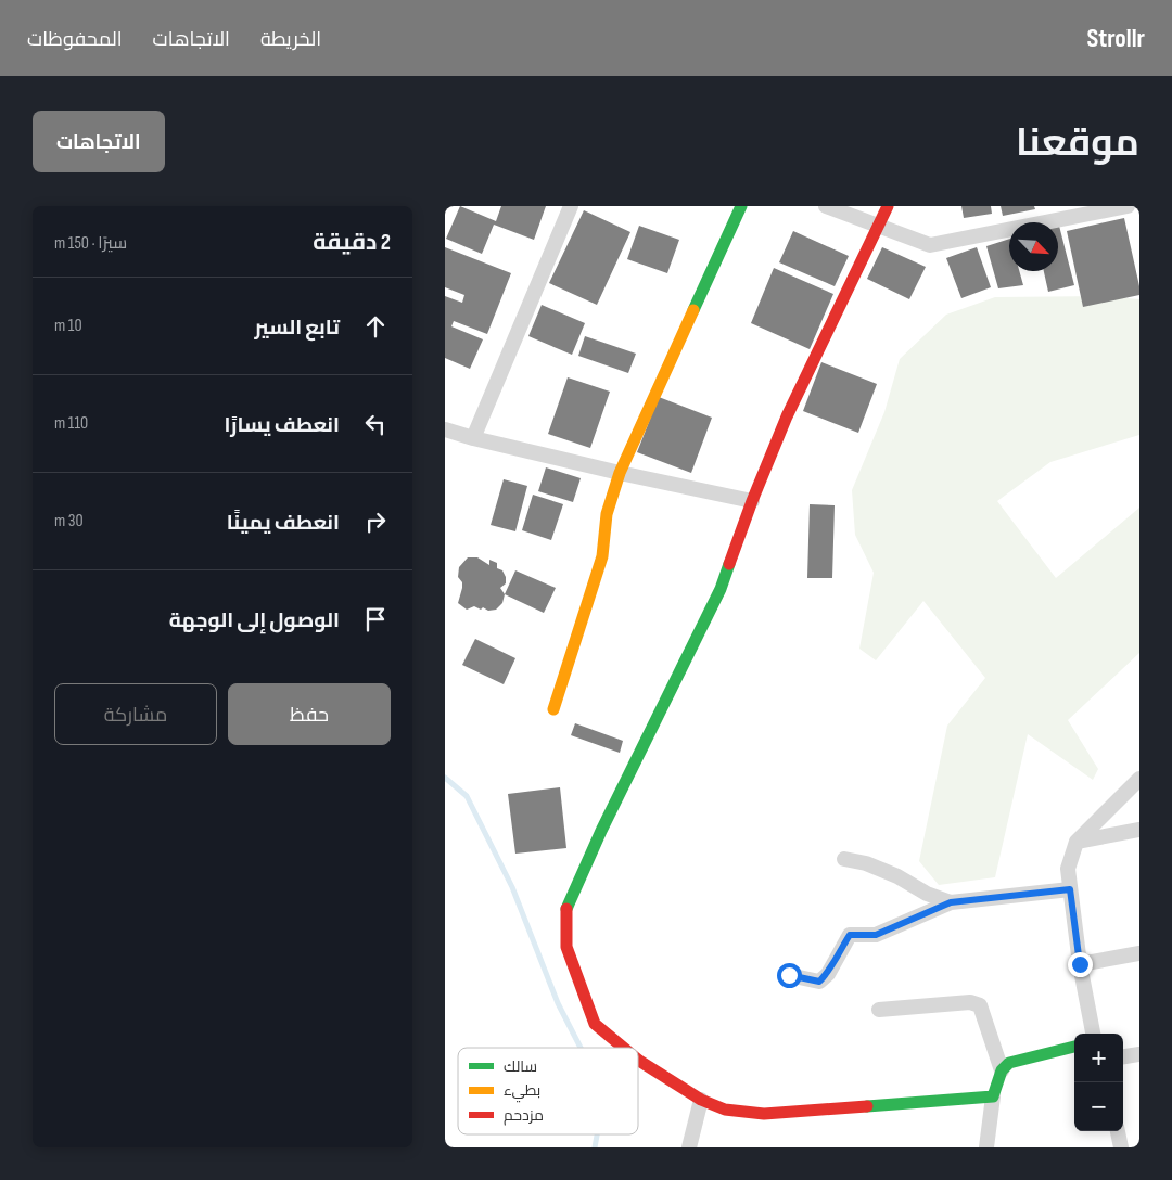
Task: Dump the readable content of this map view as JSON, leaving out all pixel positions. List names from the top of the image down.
{
  "legend": ["سالك", "بطيء", "مزدحم"],
  "north": "bottom right",
  "page": {
    "header": "Strollr",
    "nav": ["الخريطة", "الاتجاهات", "المحفوظات"],
    "title": "موقعنا",
    "buttons": [
      "الاتجاهات",
      ["حفظ", "مشاركة"]
    ],
    "heading": ["2 دقيقة", "سيرًا · 150 m"],
    "list": [
      ["تابع السير", "10 m"],
      ["انعطف يسارًا", "110 m"],
      ["انعطف يمينًا", "30 m"],
      "الوصول إلى الوجهة"
    ],
    "map_buttons": ["+", "−"]
  }
}
